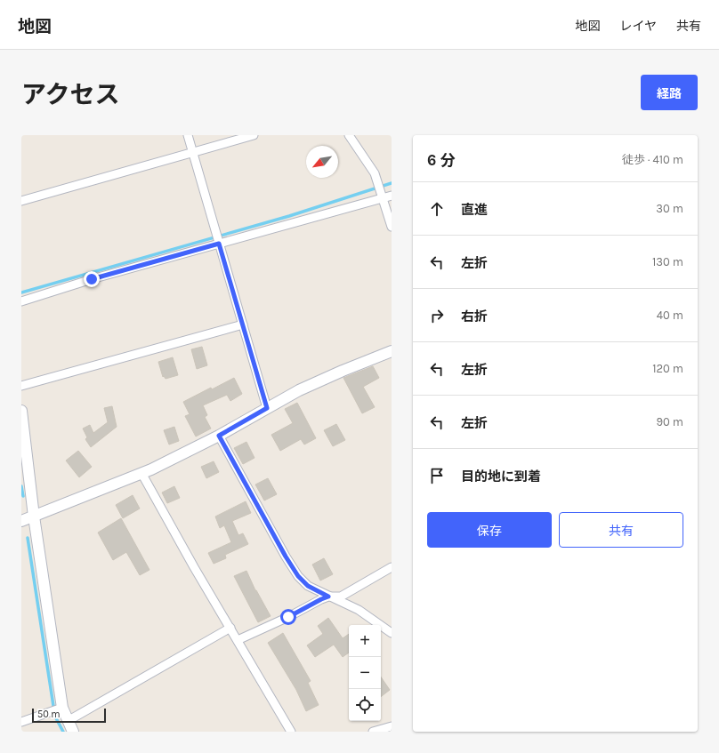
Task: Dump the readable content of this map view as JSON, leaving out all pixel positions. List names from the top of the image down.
{
  "scale_bar": "50 m",
  "north": "bottom left",
  "page": {
    "header": "地図",
    "nav": ["地図", "レイヤ", "共有"],
    "title": "アクセス",
    "buttons": [
      "経路",
      ["保存", "共有"]
    ],
    "heading": ["6 分", "徒歩 · 410 m"],
    "list": [
      ["直進", "30 m"],
      ["左折", "130 m"],
      ["右折", "40 m"],
      ["左折", "120 m"],
      ["左折", "90 m"],
      "目的地に到着"
    ],
    "map_buttons": ["+", "−"],
    "scale": "50 m"
  }
}
